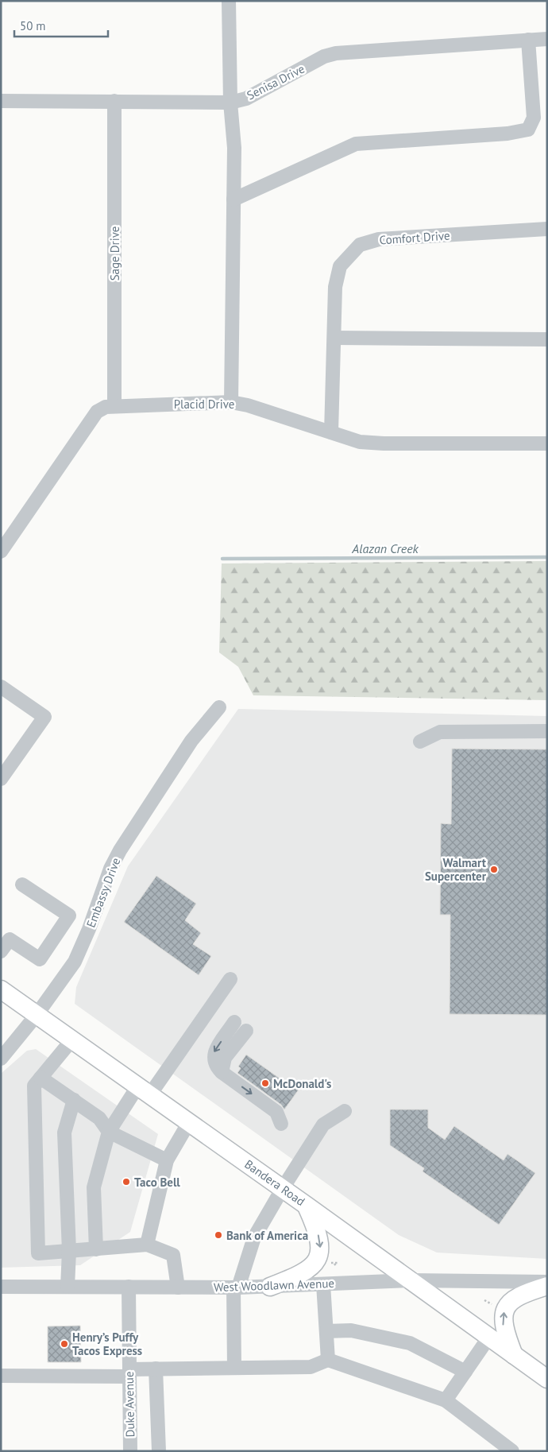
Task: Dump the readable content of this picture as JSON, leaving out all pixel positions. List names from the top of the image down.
{
  "streets": {
    "main road": ["Bandera Road"],
    "street": [
      "Senisa Drive",
      "Comfort Drive",
      "Sage Drive",
      "Placid Drive",
      "Embassy Drive",
      "West Woodlawn Avenue",
      "Duke Avenue"
    ]
  },
  "crossings": [
    ["Senisa Drive", "Sage Drive"],
    ["Comfort Drive", "Placid Drive"],
    ["Sage Drive", "Placid Drive"],
    ["Embassy Drive", "Bandera Road"],
    ["Bandera Road", "West Woodlawn Avenue"],
    ["West Woodlawn Avenue", "Duke Avenue"]
  ],
  "water": ["Alazan Creek"],
  "places": [
    "Walmart Supercenter",
    "McDonald's",
    "Taco Bell",
    "Bank of America",
    "Henry’s Puffy Tacos Express"
  ],
  "scale_bar": "50 m"
}
